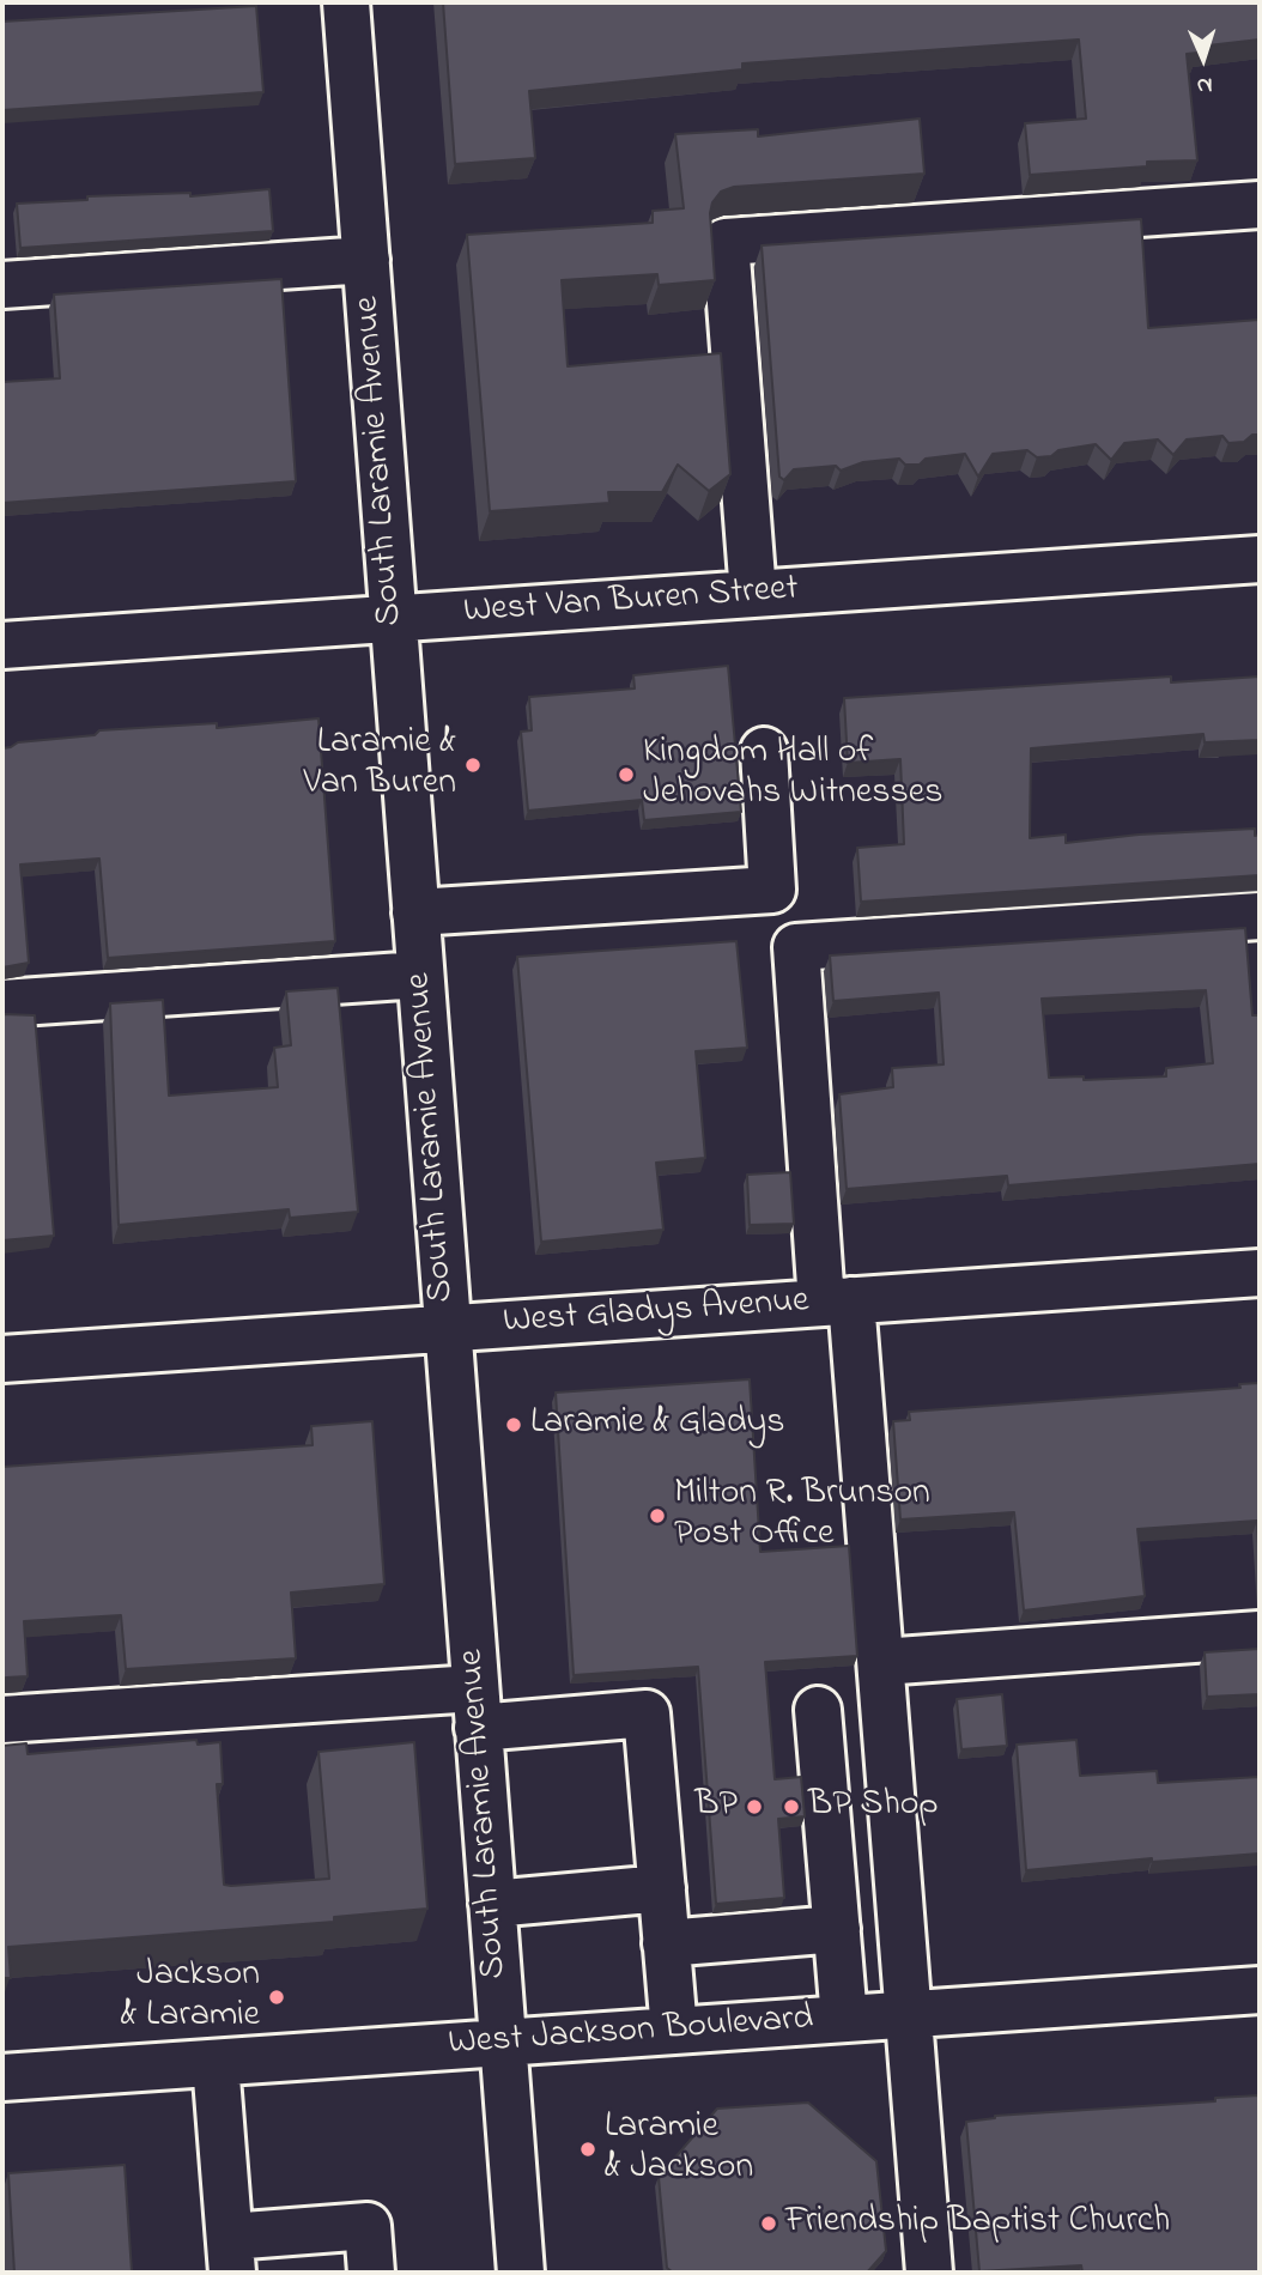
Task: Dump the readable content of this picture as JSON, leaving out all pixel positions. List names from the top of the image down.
{
  "streets": {
    "street": [
      "South Laramie Avenue",
      "West Van Buren Street",
      "West Gladys Avenue",
      "West Jackson Boulevard"
    ]
  },
  "crossings": [
    ["South Laramie Avenue", "West Van Buren Street"],
    ["South Laramie Avenue", "West Gladys Avenue"],
    ["South Laramie Avenue", "West Jackson Boulevard"]
  ],
  "places": [
    "Laramie & Van Buren",
    "Kingdom Hall of Jehovahs Witnesses",
    "Laramie & Gladys",
    "Milton R. Brunson Post Office",
    "BP",
    "BP Shop",
    "Jackson & Laramie",
    "Laramie & Jackson",
    "Friendship Baptist Church"
  ],
  "north": "bottom"
}
